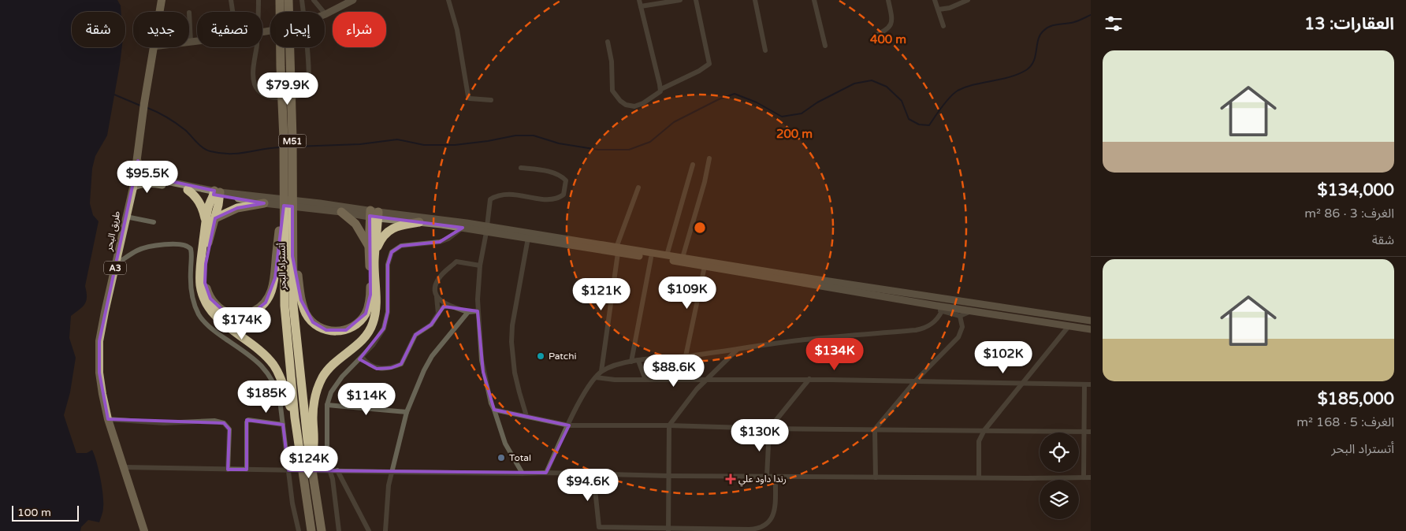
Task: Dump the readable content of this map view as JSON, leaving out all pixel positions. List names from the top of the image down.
{
  "streets": {
    "highway": [
      "M51",
      "طريق البحر",
      "أتستراد البحر",
      "A3"
    ]
  },
  "places": {
    "other": ["Patchi", "Total"],
    "health": ["رندا داود علي"]
  },
  "scale_bar": "100 m",
  "page": {
    "heading": "العقارات: 13",
    "chip": [
      "شراء",
      "إيجار",
      "تصفية",
      "جديد",
      "شقة"
    ],
    "list": [
      {
        "name": "$134,000",
        "note": "الغرف: 3 · 86 m² · شقة"
      },
      {
        "name": "$185,000",
        "note": "الغرف: 5 · 168 m² · أتستراد البحر"
      }
    ],
    "price": [
      "$79.9K",
      "$95.5K",
      "$109K",
      "$121K",
      "$174K",
      "$134K",
      "$102K",
      "$88.6K",
      "$185K",
      "$114K",
      "$130K",
      "$124K",
      "$94.6K"
    ],
    "scale": "100 m"
  },
  "rings": ["400 m", "200 m"]
}
